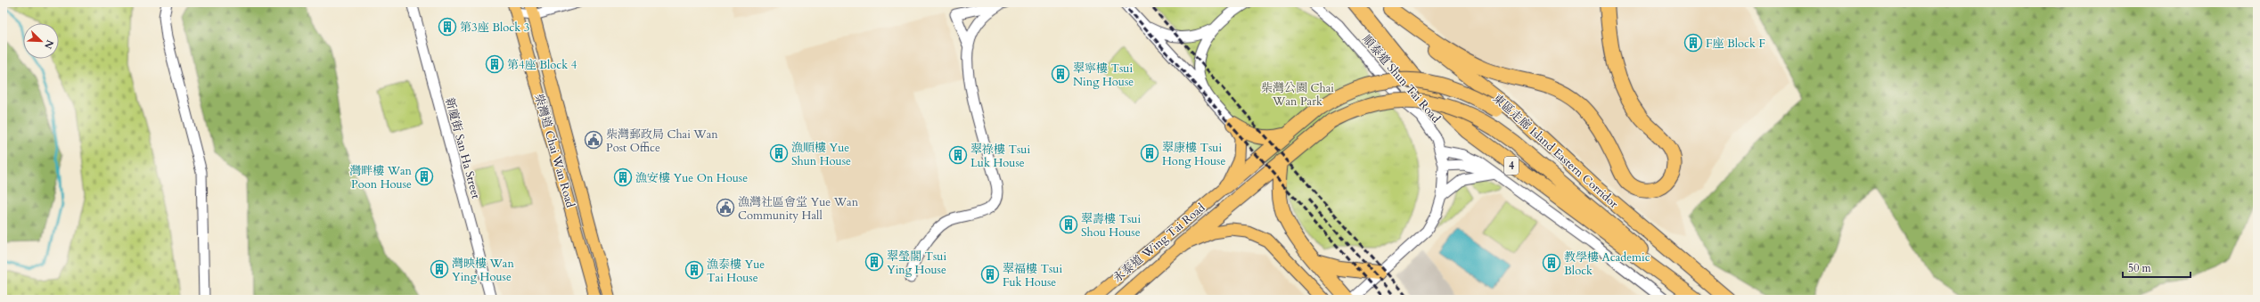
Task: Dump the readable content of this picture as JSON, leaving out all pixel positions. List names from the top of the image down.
{
  "streets": {
    "highway": ["東區走廊 Island Eastern Corridor", "4"],
    "main road": ["柴灣道 Chai Wan Road", "永泰道 Wing Tai Road"],
    "street": ["順泰道 Shun Tai Road", "新廈街 San Ha Street"]
  },
  "parks": ["柴灣公園 Chai Wan Park"],
  "places": {
    "building": [
      "第3座 Block 3",
      "F座 Block F",
      "第4座 Block 4",
      "翠寧樓 Tsui Ning House",
      "漁順樓 Yue Shun House",
      "翠康樓 Tsui Hong House",
      "翠祿樓 Tsui Luk House",
      "灣畔樓 Wan Poon House",
      "漁安樓 Yue On House",
      "翠壽樓 Tsui Shou House",
      "翠瑩閣 Tsui Ying House",
      "教學樓 Academic Block",
      "灣映樓 Wan Ying House",
      "漁泰樓 Yue Tai House",
      "翠福樓 Tsui Fuk House"
    ],
    "public building": ["柴灣郵政局 Chai Wan Post Office", "漁灣社區會堂 Yue Wan Community Hall"]
  },
  "scale_bar": "50 m",
  "north": "bottom right"
}
